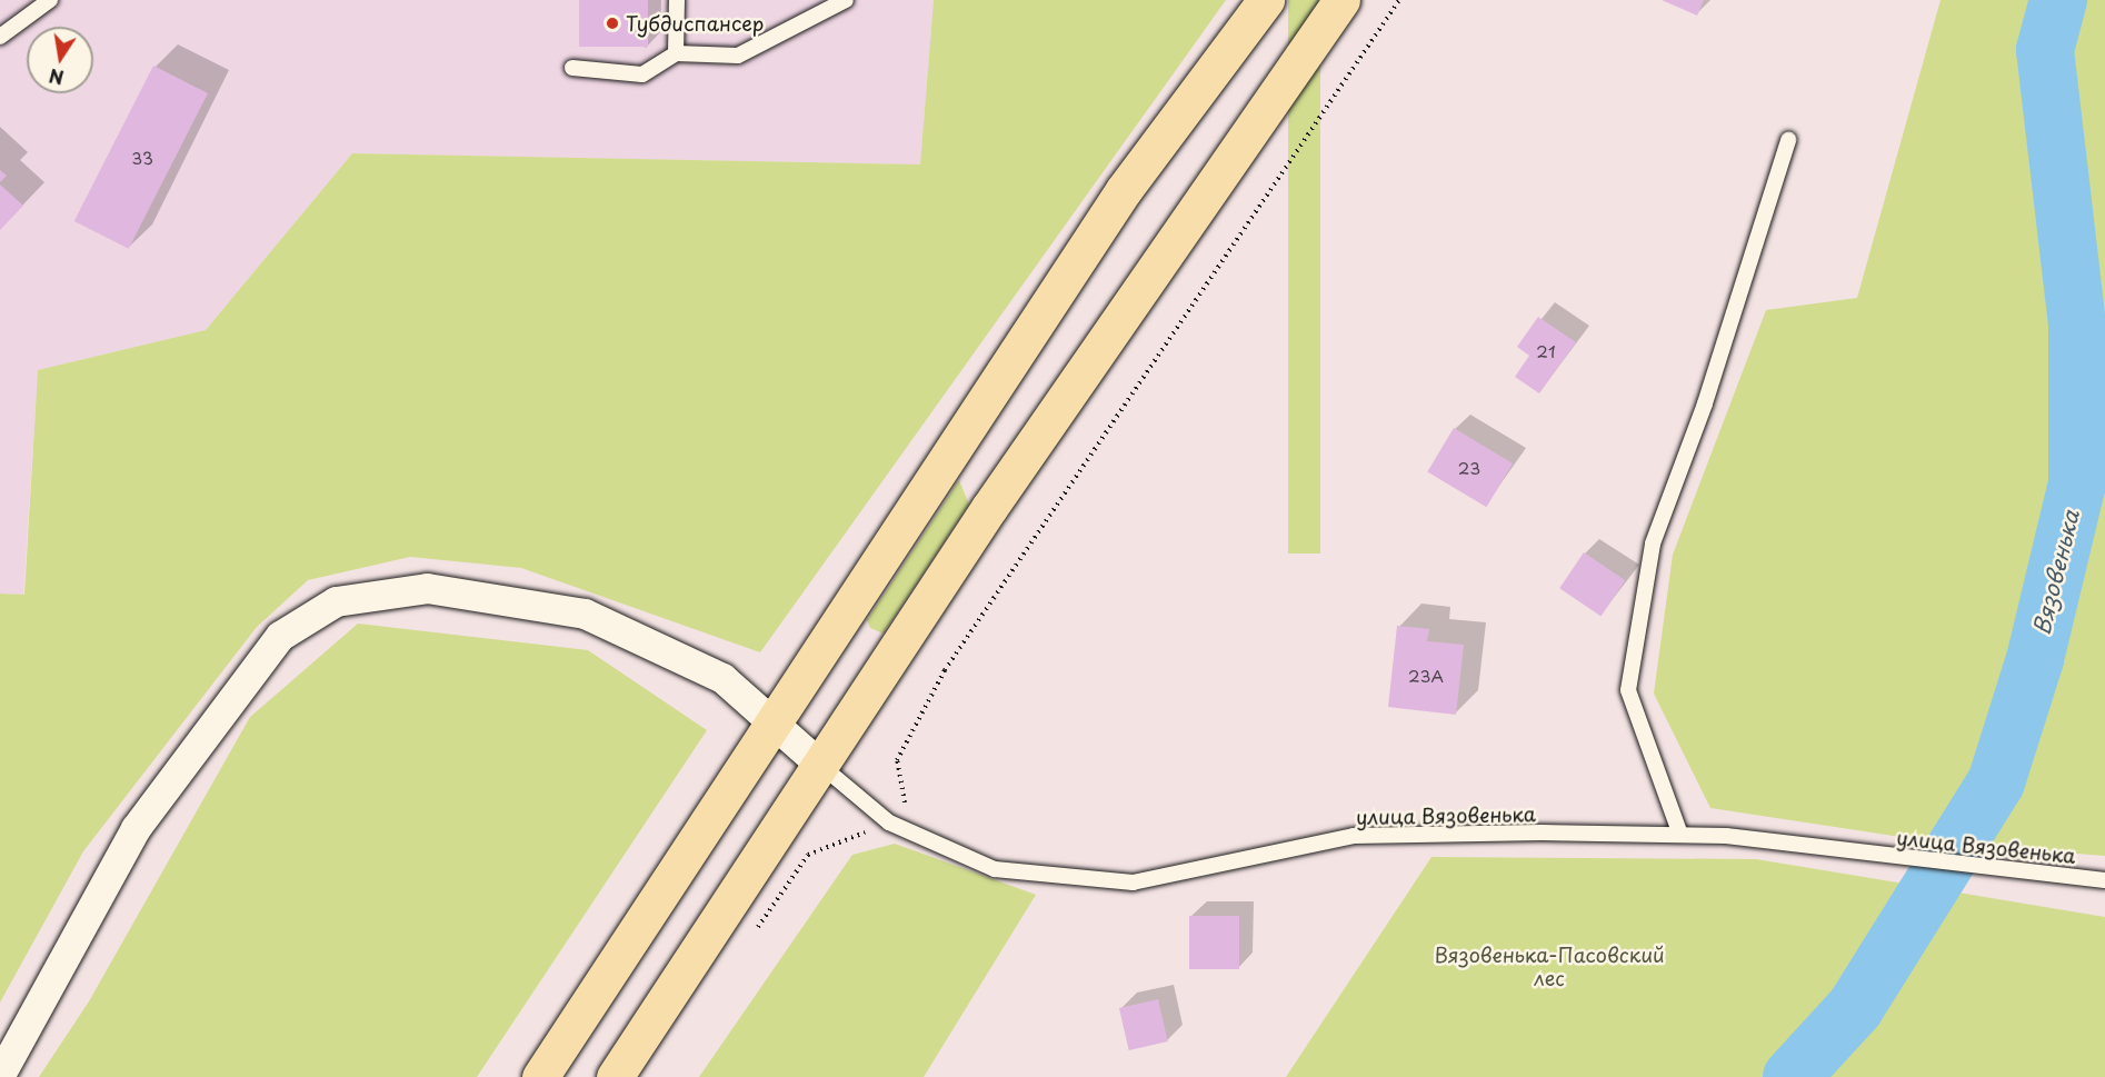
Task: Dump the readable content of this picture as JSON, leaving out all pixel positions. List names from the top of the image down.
{
  "streets": {
    "lane": ["улица Вязовенька"]
  },
  "water": ["Вязовенька"],
  "parks": ["Вязовенька-Пасовский лес"],
  "places": ["Тубдиспансер"],
  "house_numbers": [
    "33",
    "21",
    "23",
    "23А"
  ],
  "north": "bottom"
}
